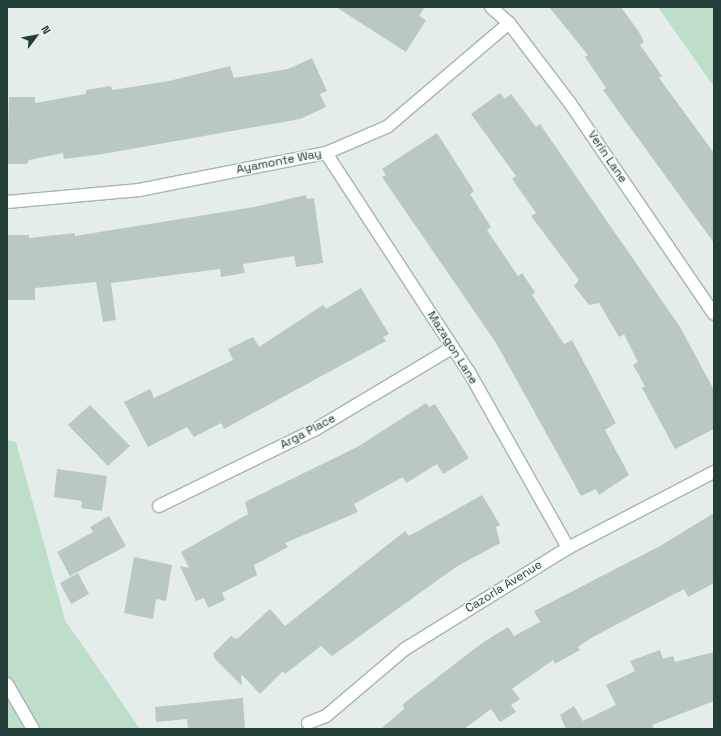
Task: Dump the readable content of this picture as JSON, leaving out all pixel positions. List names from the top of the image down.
{
  "streets": {
    "street": [
      "Verin Lane",
      "Ayamonte Way",
      "Mazagon Lane",
      "Arga Place",
      "Cazorla Avenue"
    ]
  },
  "crossings": [
    ["Verin Lane", "Ayamonte Way"],
    ["Ayamonte Way", "Mazagon Lane"],
    ["Mazagon Lane", "Arga Place"],
    ["Mazagon Lane", "Cazorla Avenue"]
  ],
  "north": "top right"
}
